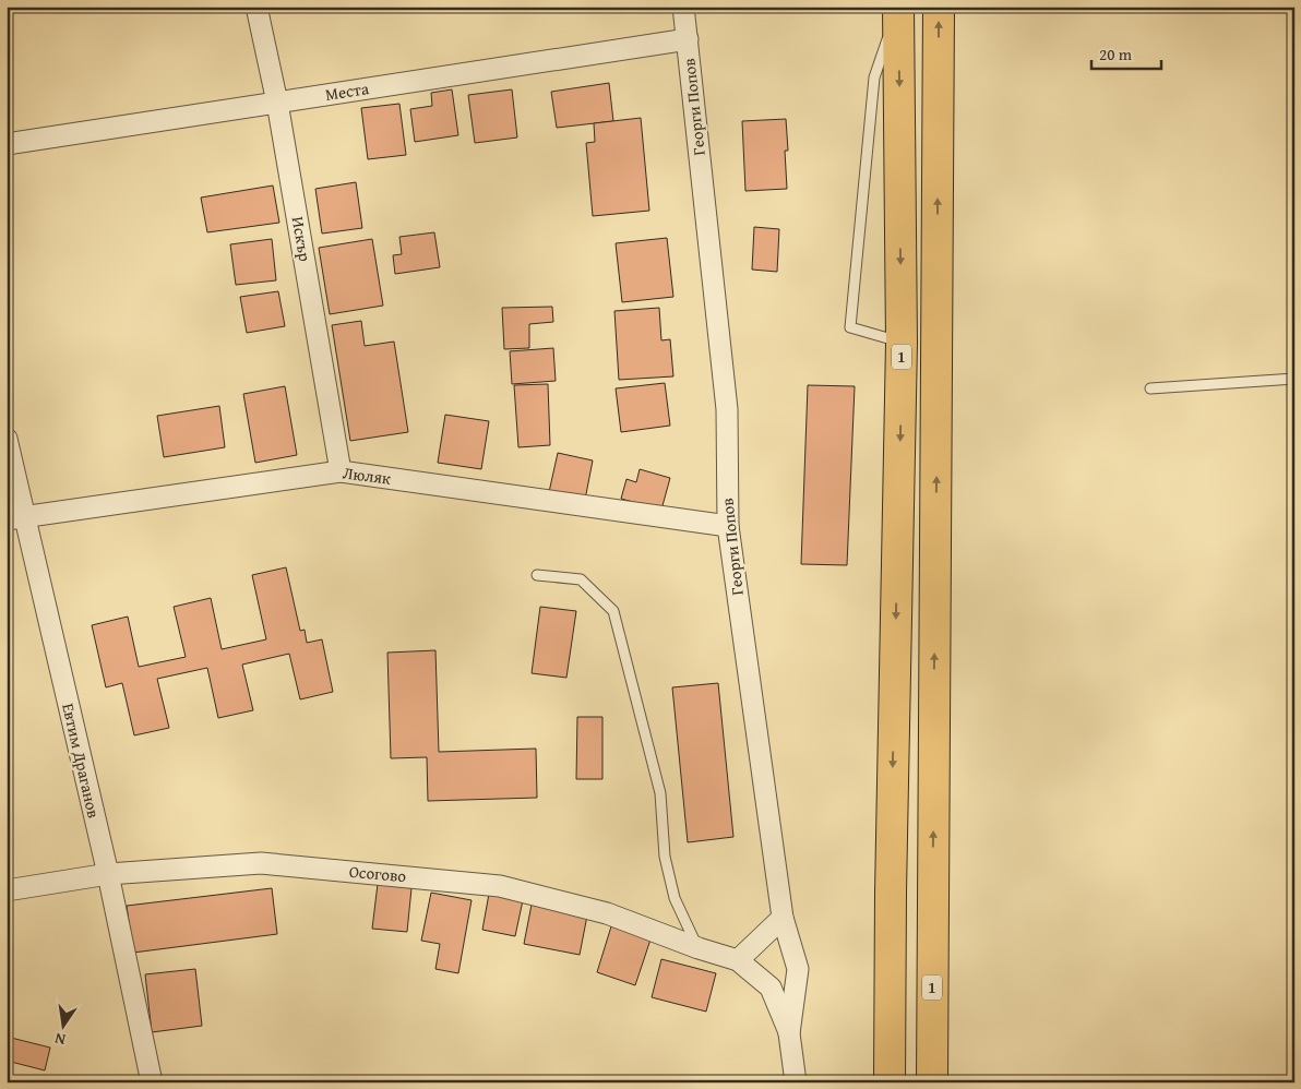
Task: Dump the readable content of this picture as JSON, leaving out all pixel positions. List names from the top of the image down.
{
  "streets": {
    "main road": ["1"],
    "street": [
      "Места",
      "Георги Попов",
      "Искър",
      "Люляк",
      "Евтим Драганов",
      "Осогово"
    ]
  },
  "crossings": [
    ["Места", "Георги Попов"],
    ["Места", "Искър"],
    ["Георги Попов", "Люляк"],
    ["Искър", "Люляк"],
    ["Люляк", "Евтим Драганов"],
    ["Евтим Драганов", "Осогово"]
  ],
  "scale_bar": "20 m",
  "north": "bottom"
}
